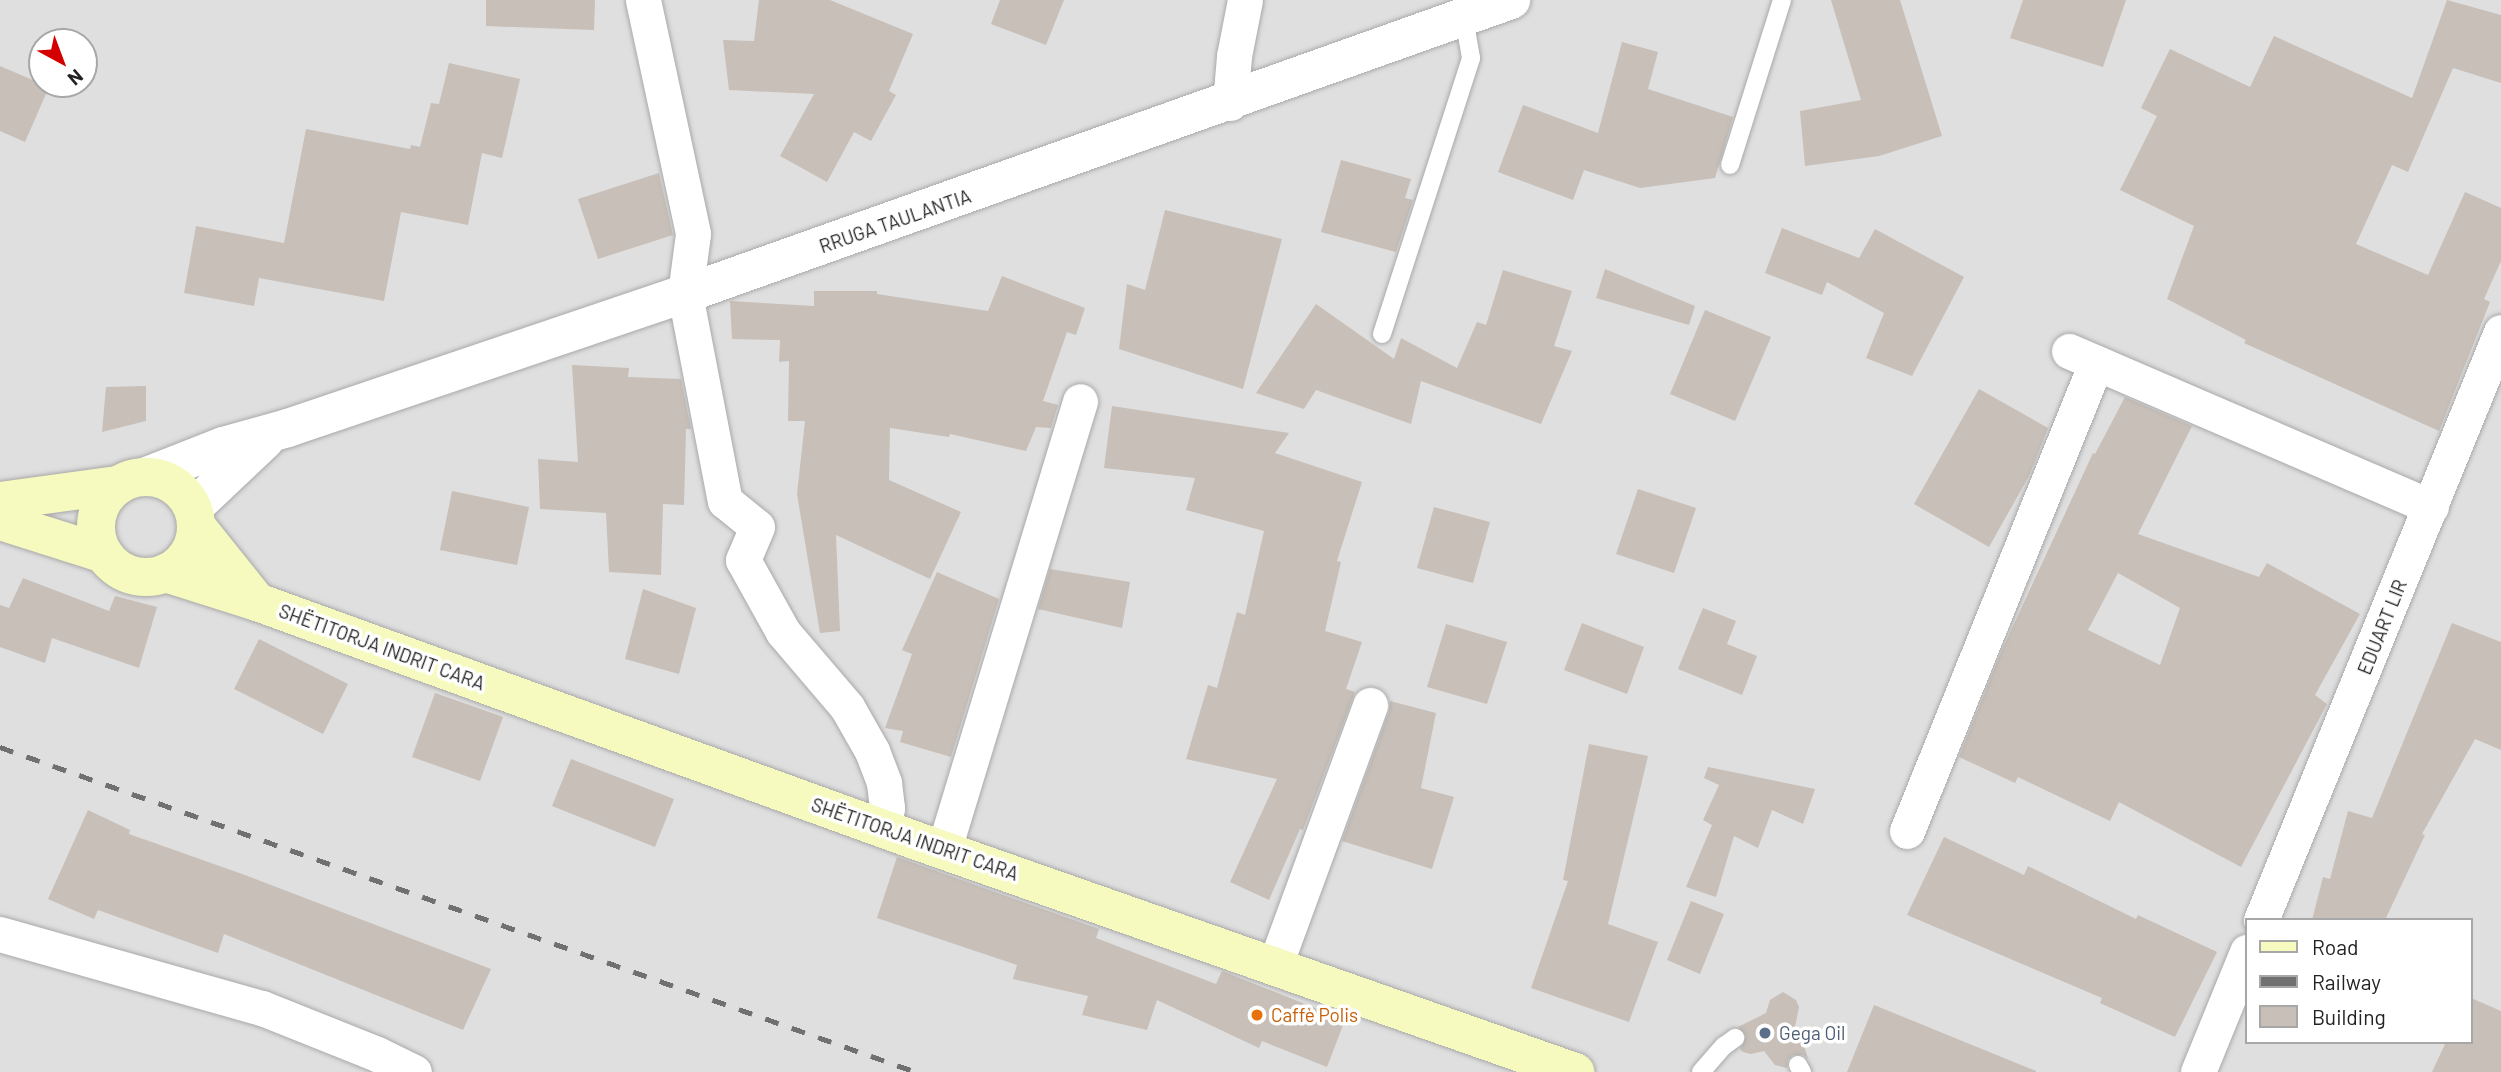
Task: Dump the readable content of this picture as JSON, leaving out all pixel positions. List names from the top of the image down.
{
  "streets": {
    "main road": ["SHËTITORJA INDRIT CARA"],
    "street": ["RRUGA TAULANTIA", "EDUART LIR"]
  },
  "crossings": [
    ["RRUGA TAULANTIA", "SHËTITORJA INDRIT CARA"]
  ],
  "places": ["Caffè Polis", "Gega Oil"],
  "legend": ["Road", "Railway", "Building"],
  "north": "bottom right"
}
